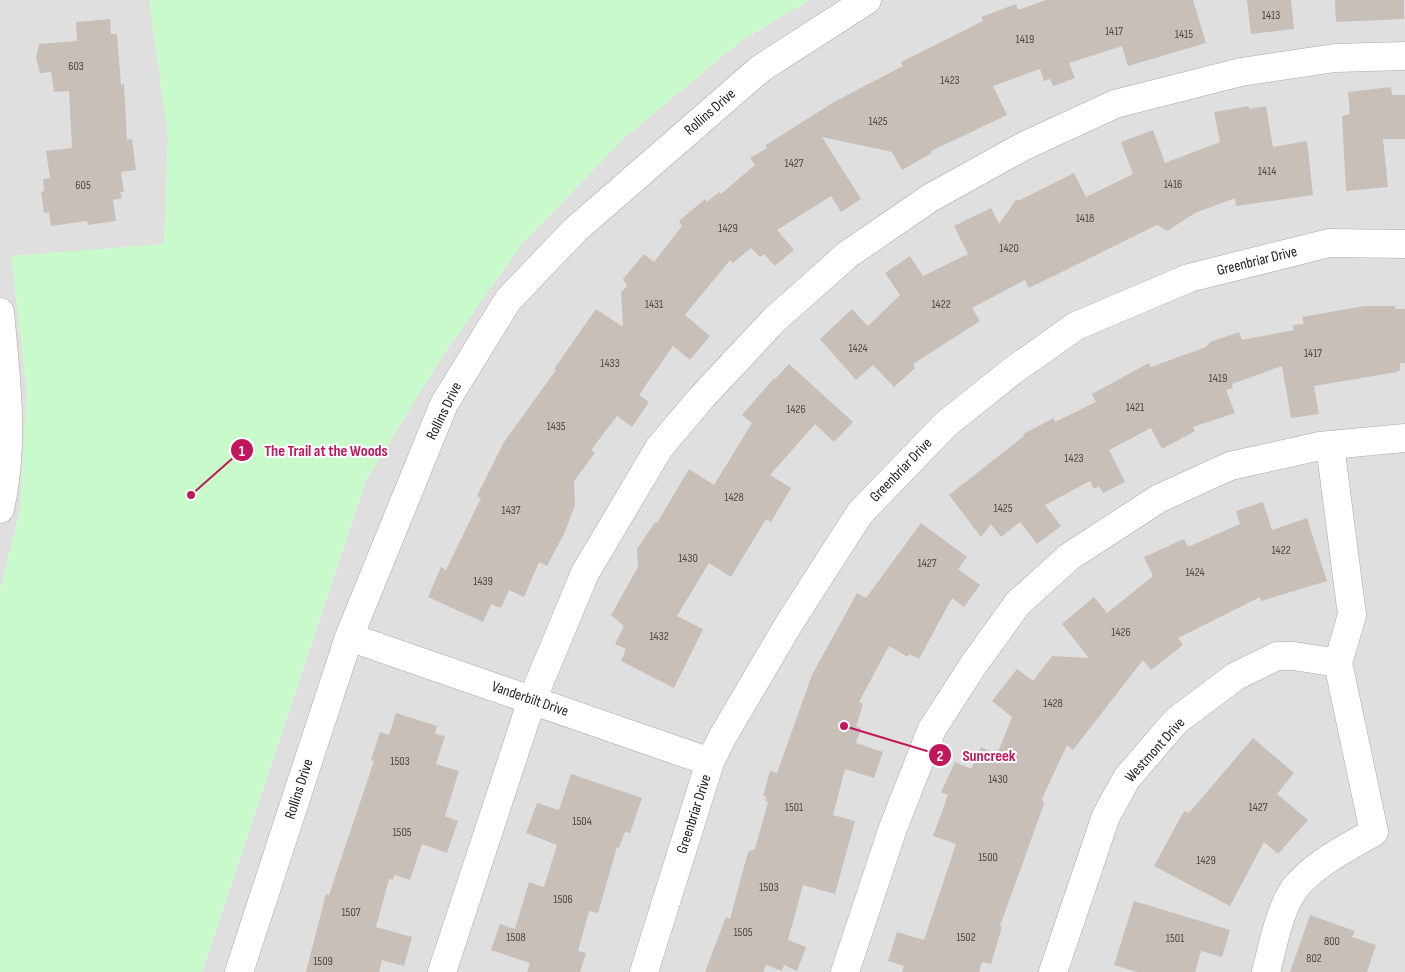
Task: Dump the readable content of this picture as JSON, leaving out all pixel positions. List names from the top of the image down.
{
  "streets": {
    "street": [
      "Rollins Drive",
      "Greenbriar Drive",
      "Vanderbilt Drive",
      "Westmont Drive"
    ]
  },
  "crossings": [
    ["Rollins Drive", "Vanderbilt Drive"],
    ["Greenbriar Drive", "Vanderbilt Drive"]
  ],
  "places": ["The Trail at the Woods", "Suncreek"],
  "house_numbers": [
    "1413",
    "1417",
    "1415",
    "1419",
    "603",
    "1423",
    "1425",
    "1427",
    "1414",
    "1416",
    "605",
    "1418",
    "1429",
    "1420",
    "1431",
    "1422",
    "1424",
    "1417",
    "1433",
    "1419",
    "1421",
    "1426",
    "1435",
    "1423",
    "1428",
    "1425",
    "1437",
    "1422",
    "1430",
    "1427",
    "1424",
    "1439",
    "1426",
    "1432",
    "1428",
    "1503",
    "1430",
    "1501",
    "1427",
    "1504",
    "1505",
    "1500",
    "1429",
    "1503",
    "1506",
    "1507",
    "1505",
    "1508",
    "1502",
    "1501",
    "800",
    "802",
    "1509"
  ]
}
